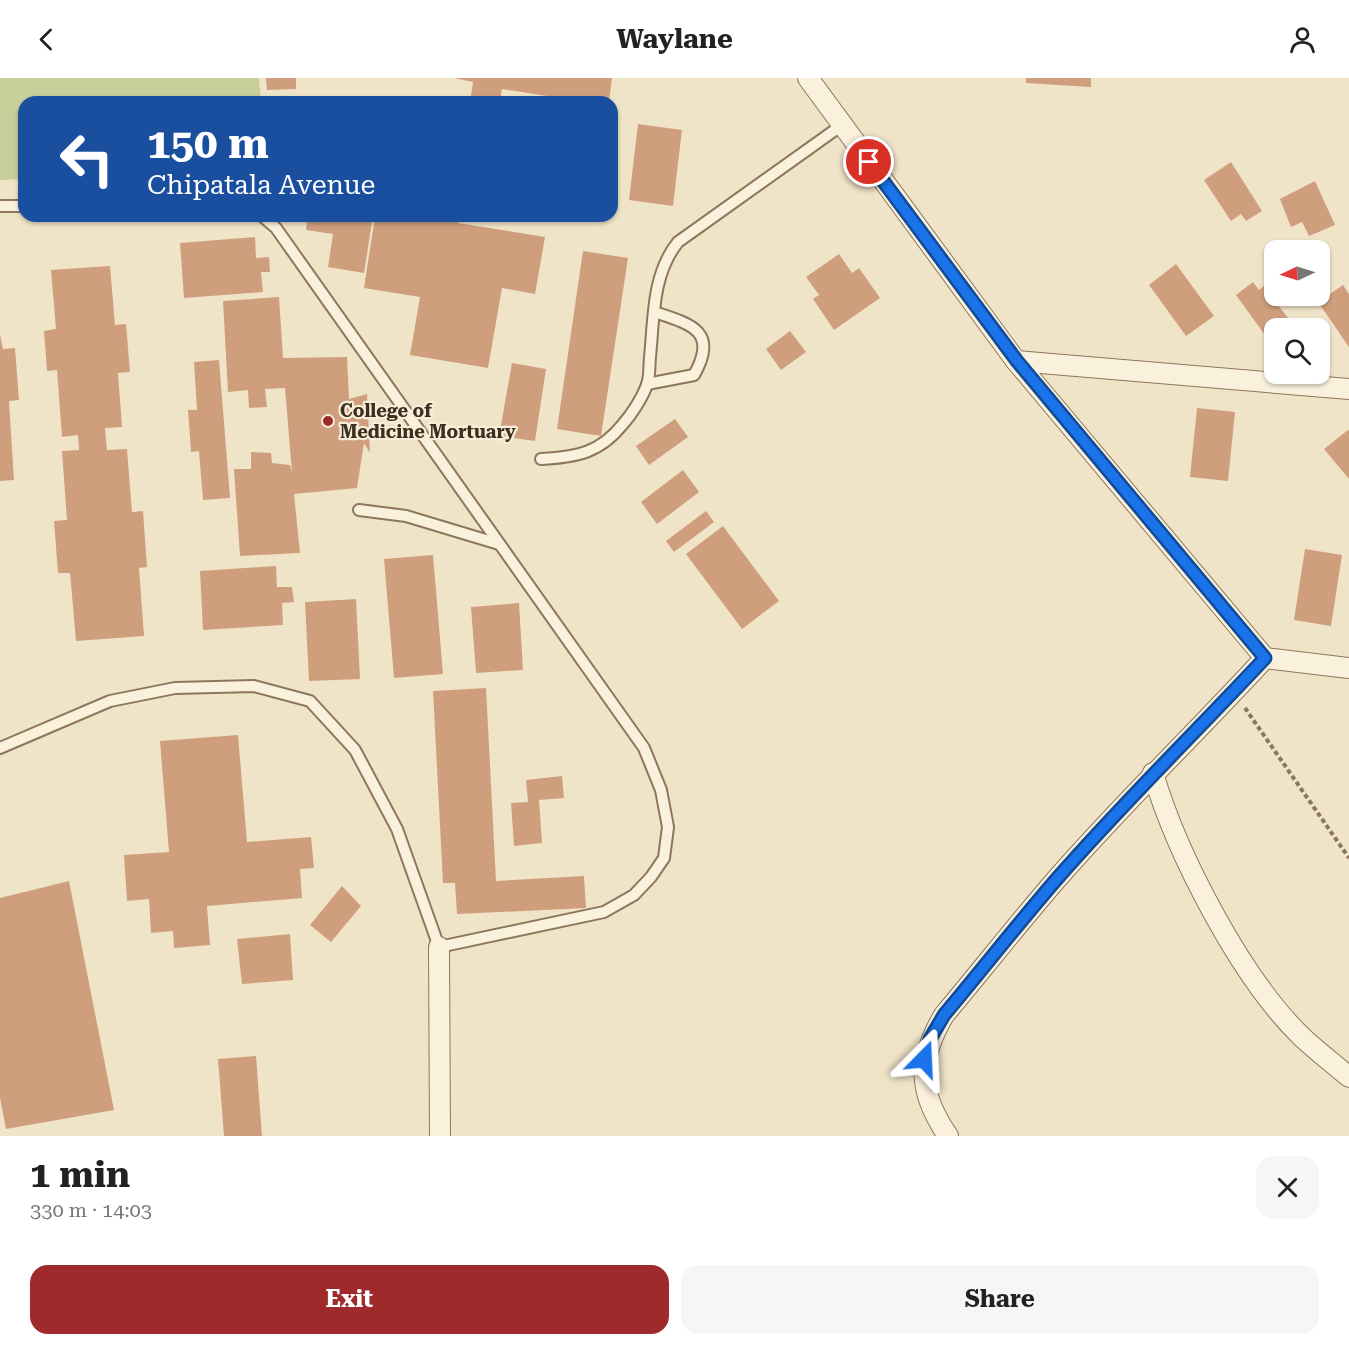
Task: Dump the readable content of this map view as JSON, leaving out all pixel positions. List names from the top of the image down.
{
  "places": ["College of Medicine Mortuary"],
  "north": "left",
  "page": {
    "header": "Waylane",
    "turn": ["150 m", "Chipatala Avenue"],
    "heading": ["1 min", "330 m · 14:03"],
    "buttons": ["Exit", "Share"]
  }
}
